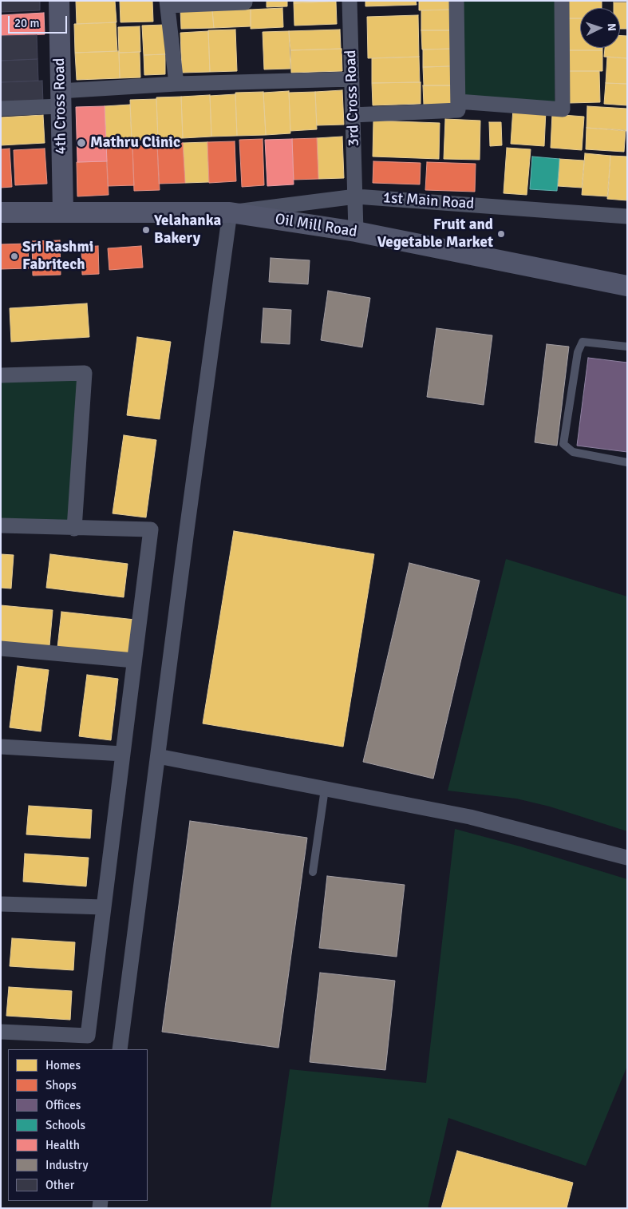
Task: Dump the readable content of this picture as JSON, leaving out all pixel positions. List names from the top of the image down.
{
  "streets": {
    "main road": ["4th Cross Road", "Oil Mill Road"],
    "street": ["3rd Cross Road", "1st Main Road"]
  },
  "crossings": [
    ["3rd Cross Road", "1st Main Road"],
    ["3rd Cross Road", "Oil Mill Road"],
    ["4th Cross Road", "Oil Mill Road"],
    ["1st Main Road", "Oil Mill Road"]
  ],
  "places": [
    "Mathru Clinic",
    "Yelahanka Bakery",
    "Fruit and Vegetable Market",
    "Sri Rashmi Fabritech"
  ],
  "legend": [
    "Homes",
    "Shops",
    "Offices",
    "Schools",
    "Health",
    "Industry",
    "Other"
  ],
  "scale_bar": "20 m",
  "north": "right"
}
